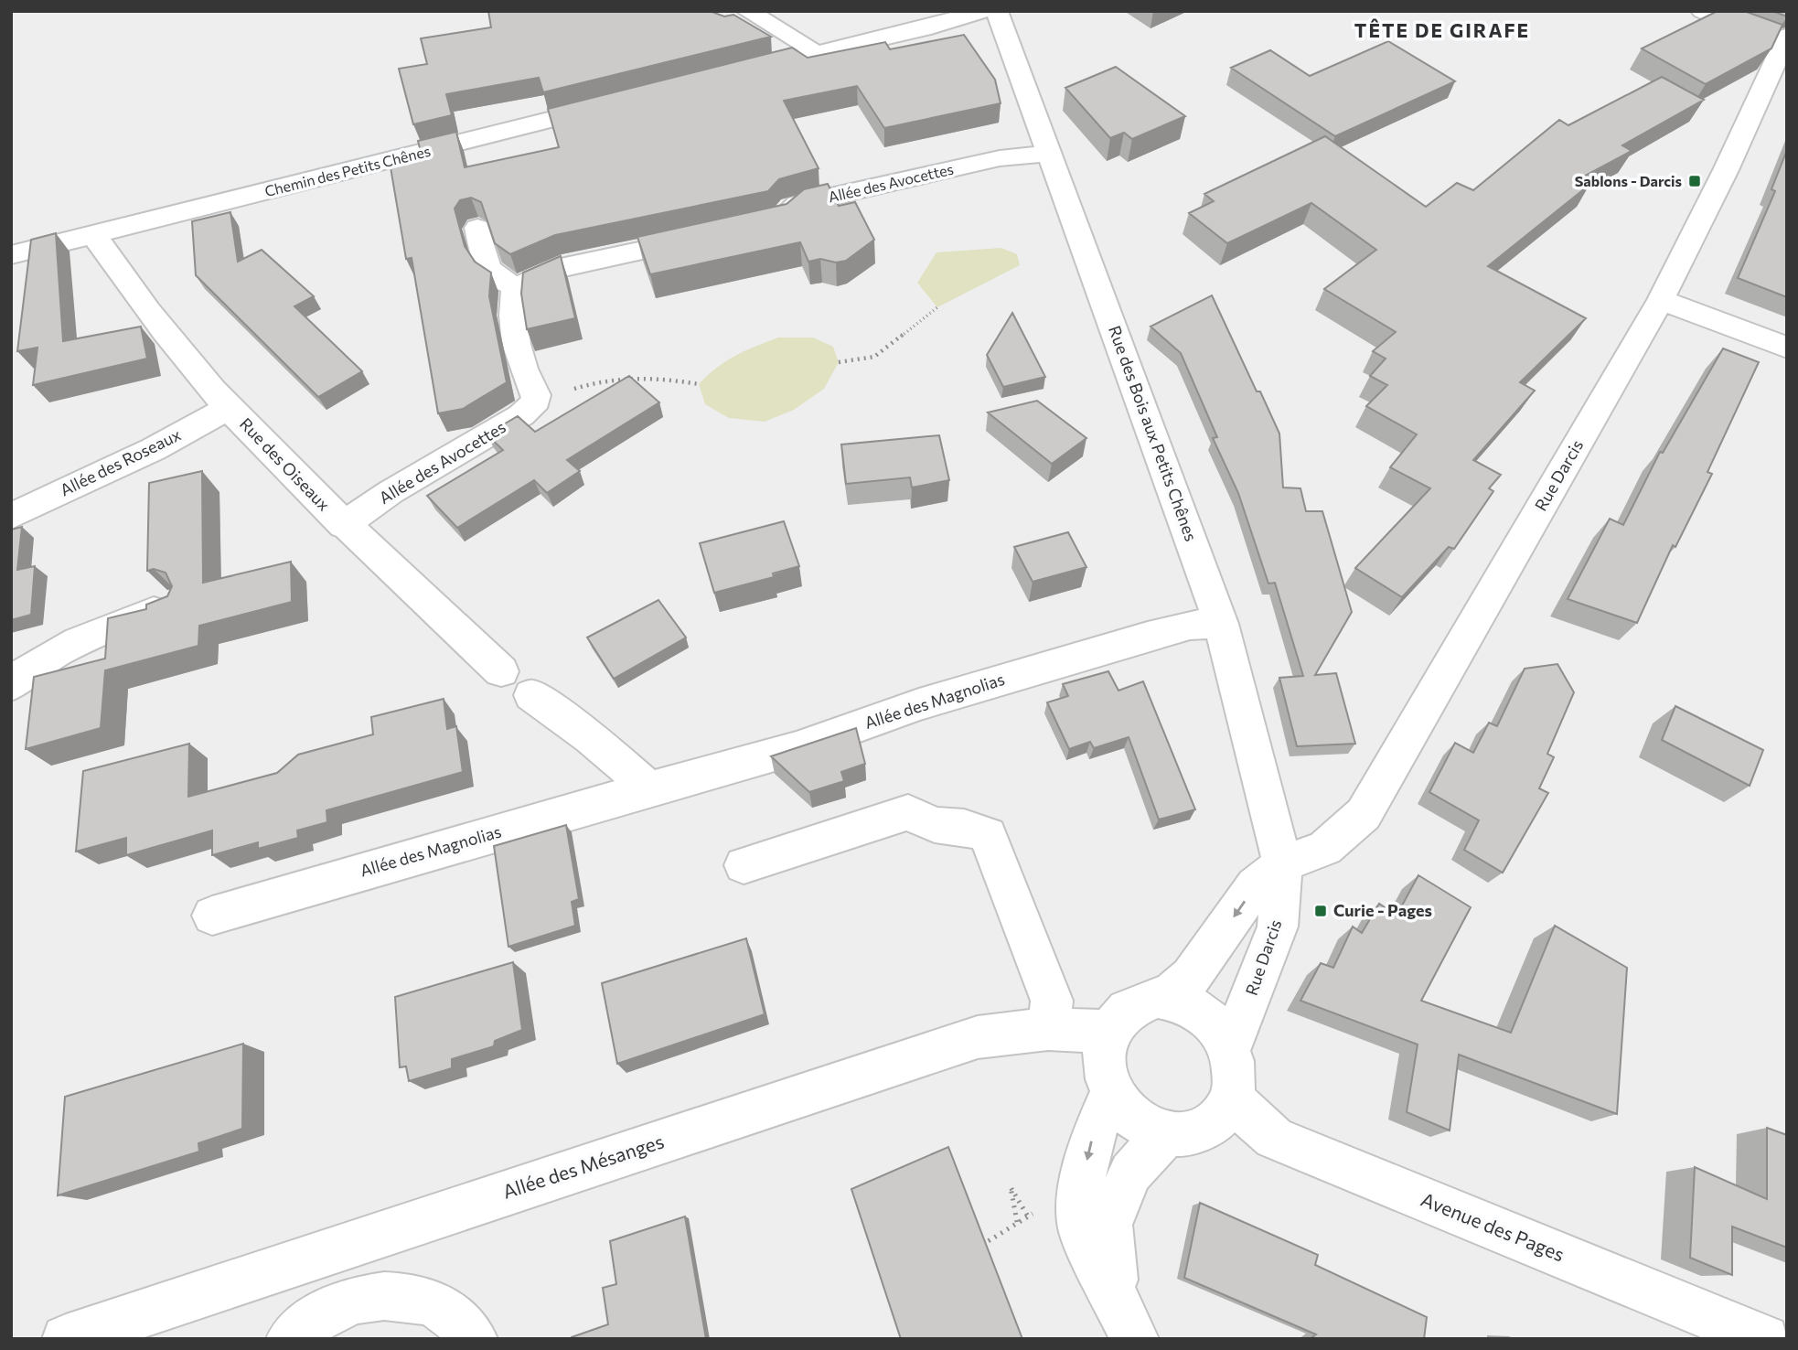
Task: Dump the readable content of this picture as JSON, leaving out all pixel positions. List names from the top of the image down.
{
  "streets": {
    "street": [
      "Chemin des Petits Chênes",
      "Allée des Avocettes",
      "Rue des Bois aux Petits Chênes",
      "Allée des Roseaux",
      "Rue des Oiseaux",
      "Rue Darcis",
      "Allée des Magnolias",
      "Allée des Mésanges",
      "Avenue des Pages"
    ]
  },
  "crossings": [
    ["Chemin des Petits Chênes", "Rue des Oiseaux"],
    ["Allée des Avocettes", "Rue des Bois aux Petits Chênes"],
    ["Allée des Avocettes", "Rue des Oiseaux"],
    ["Rue des Bois aux Petits Chênes", "Rue Darcis"],
    ["Rue des Bois aux Petits Chênes", "Allée des Magnolias"],
    ["Allée des Roseaux", "Rue des Oiseaux"],
    ["Rue Darcis", "Allée des Mésanges"],
    ["Rue Darcis", "Avenue des Pages"],
    ["Allée des Mésanges", "Avenue des Pages"]
  ],
  "districts": ["TÊTE DE GIRAFE"],
  "places": {
    "transit": ["Sablons - Darcis", "Curie - Pages"]
  }
}
